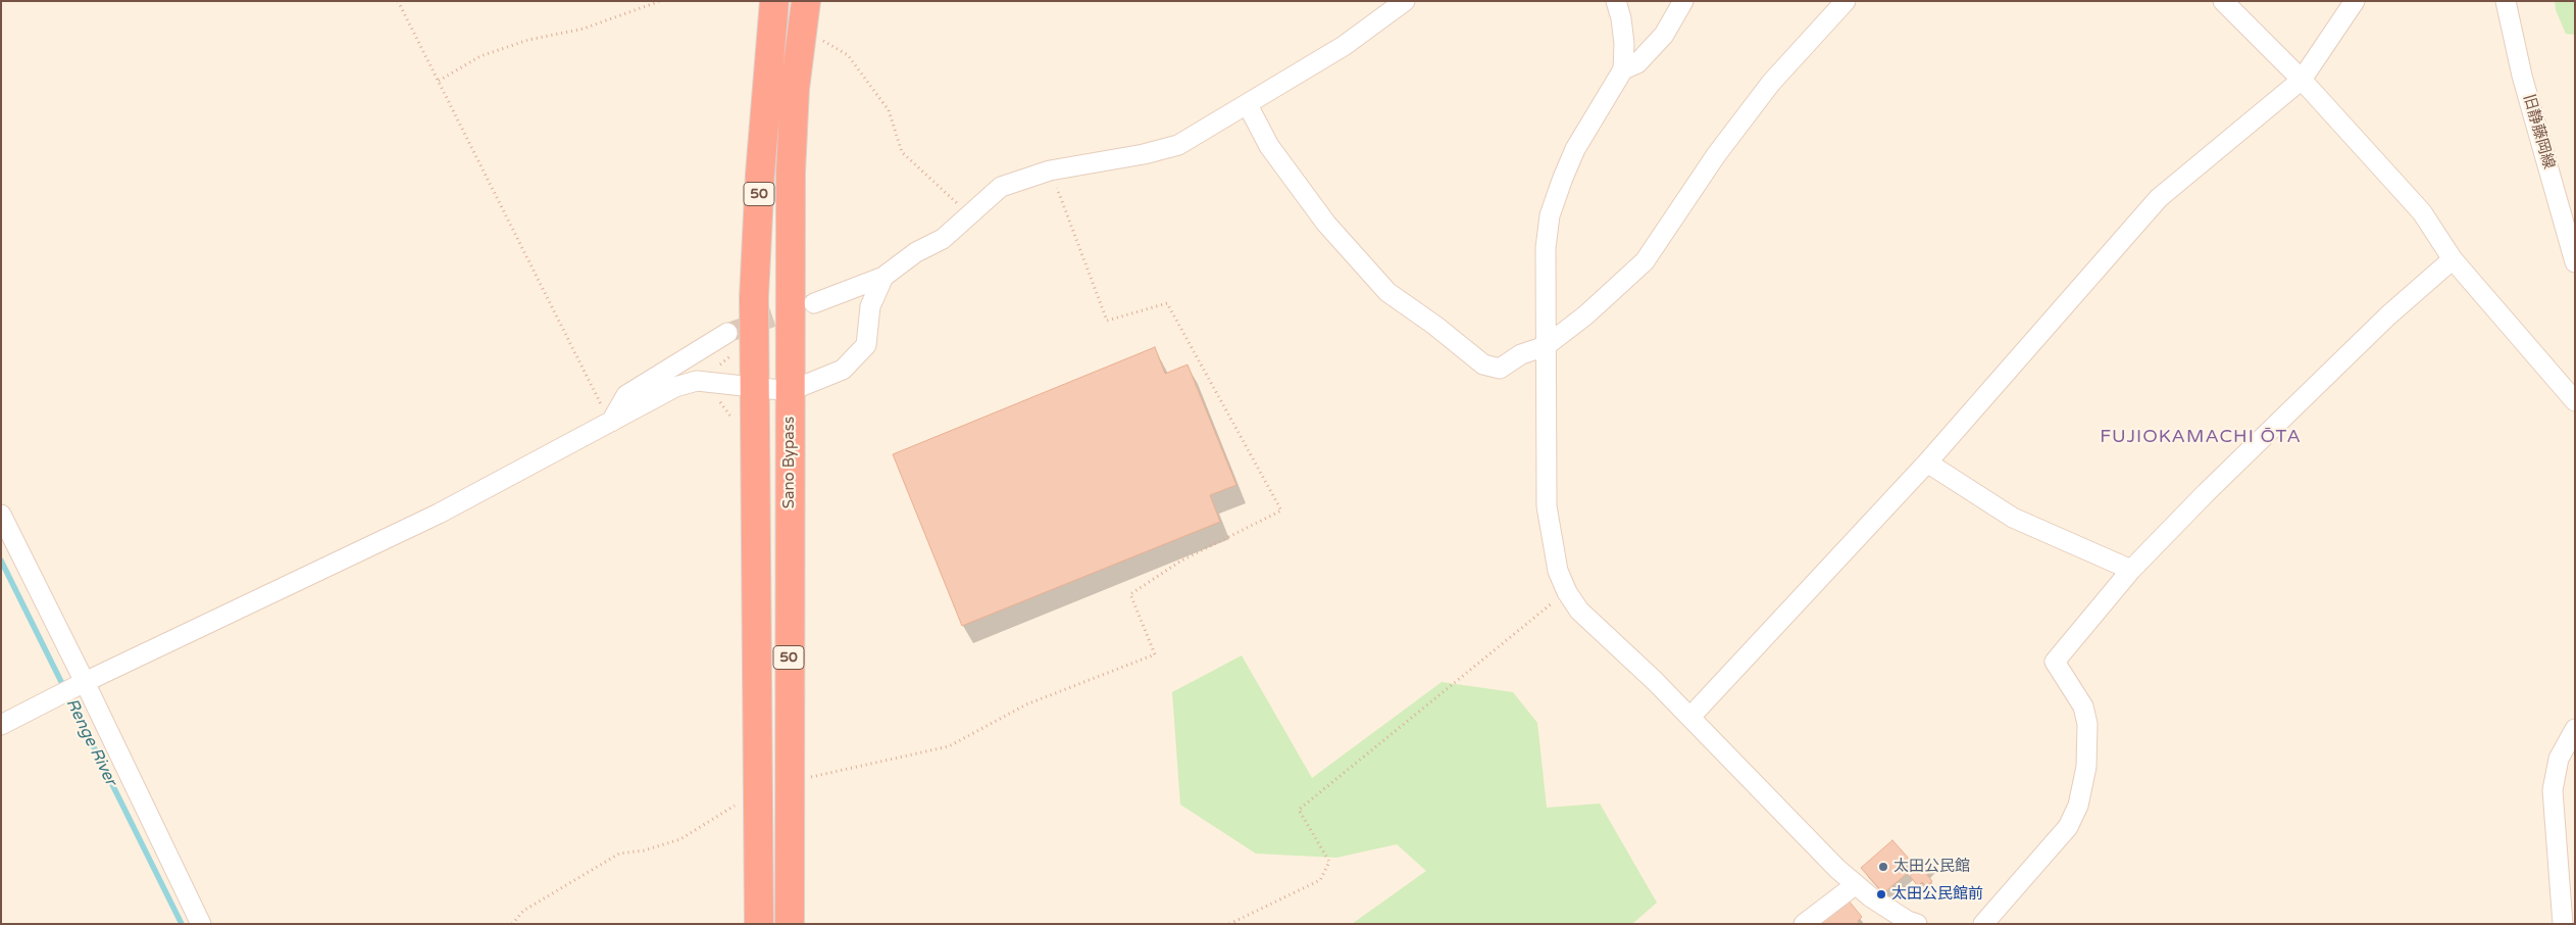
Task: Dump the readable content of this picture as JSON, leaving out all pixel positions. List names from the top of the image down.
{
  "streets": {
    "highway": ["50", "Sano Bypass"],
    "street": ["旧静藤岡線"]
  },
  "districts": ["FUJIOKAMACHI ŌTA"],
  "water": ["Renge River"],
  "places": ["太田公民館", "太田公民館前"]
}
